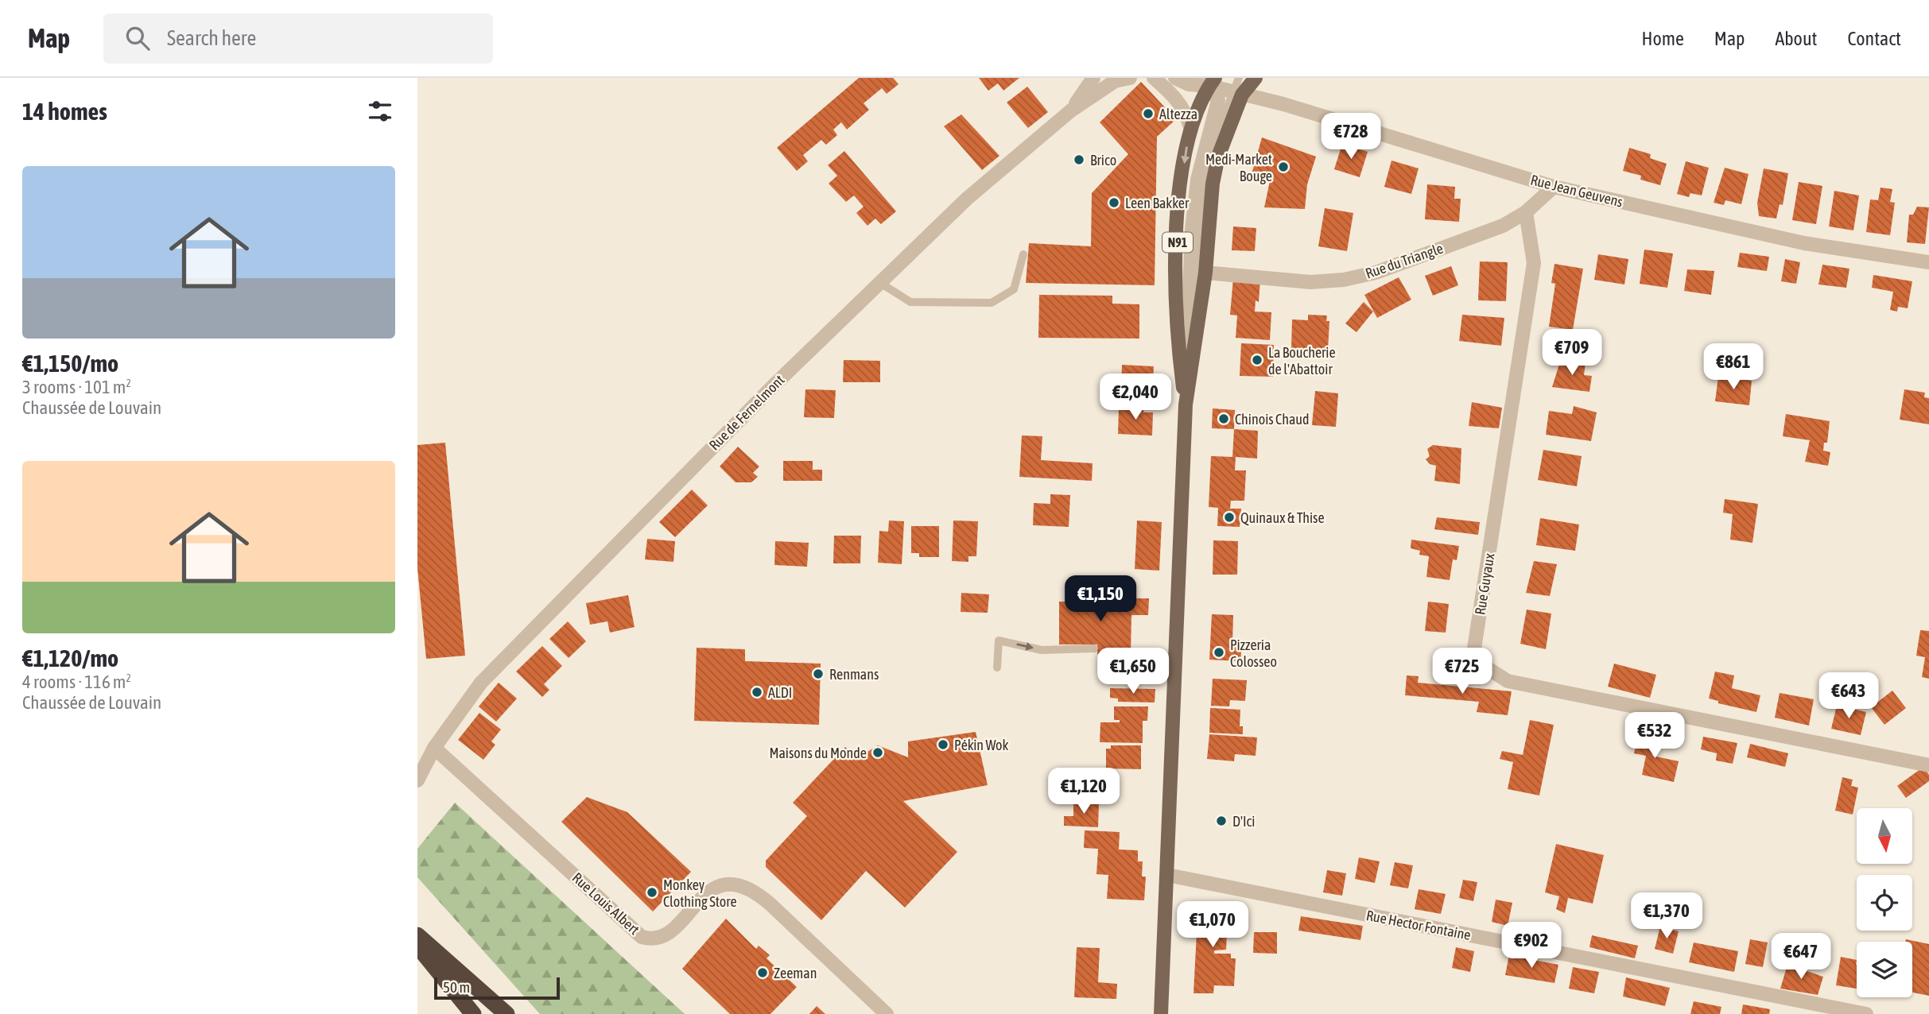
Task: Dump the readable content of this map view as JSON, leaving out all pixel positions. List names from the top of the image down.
{
  "streets": {
    "main road": ["N91"],
    "street": [
      "Rue Jean Geuvens",
      "Rue du Triangle",
      "Rue de Fernelmont",
      "Rue Guyaux",
      "Rue Louis Albert",
      "Rue Hector Fontaine"
    ]
  },
  "crossings": [
    ["Rue Jean Geuvens", "N91"],
    ["Rue Jean Geuvens", "Rue du Triangle"],
    ["N91", "Rue du Triangle"],
    ["N91", "Rue Hector Fontaine"],
    ["Rue du Triangle", "Rue Guyaux"],
    ["Rue de Fernelmont", "Rue Louis Albert"]
  ],
  "places": [
    "Altezza",
    "Brico",
    "Medi-Market Bouge",
    "Leen Bakker",
    "La Boucherie de l'Abattoir",
    "Chinois Chaud",
    "Quinaux & Thise",
    "Pizzeria Colosseo",
    "Renmans",
    "ALDI",
    "Pékin Wok",
    "Maisons du Monde",
    "D'Ici",
    "Monkey Clothing Store",
    "Zeeman"
  ],
  "scale_bar": "50 m",
  "north": "bottom",
  "page": {
    "header": "Map",
    "search": "Search here",
    "nav": [
      "Home",
      "Map",
      "About",
      "Contact"
    ],
    "heading": "14 homes",
    "price": [
      "€728",
      "€709",
      "€861",
      "€2,040",
      "€1,150",
      "€1,650",
      "€725",
      "€643",
      "€532",
      "€1,120",
      "€1,370",
      "€1,070",
      "€902",
      "€647"
    ],
    "list": [
      {
        "name": "€1,150/mo",
        "note": "3 rooms · 101 m² · Chaussée de Louvain"
      },
      {
        "name": "€1,120/mo",
        "note": "4 rooms · 116 m² · Chaussée de Louvain"
      }
    ],
    "scale": "50 m"
  }
}
